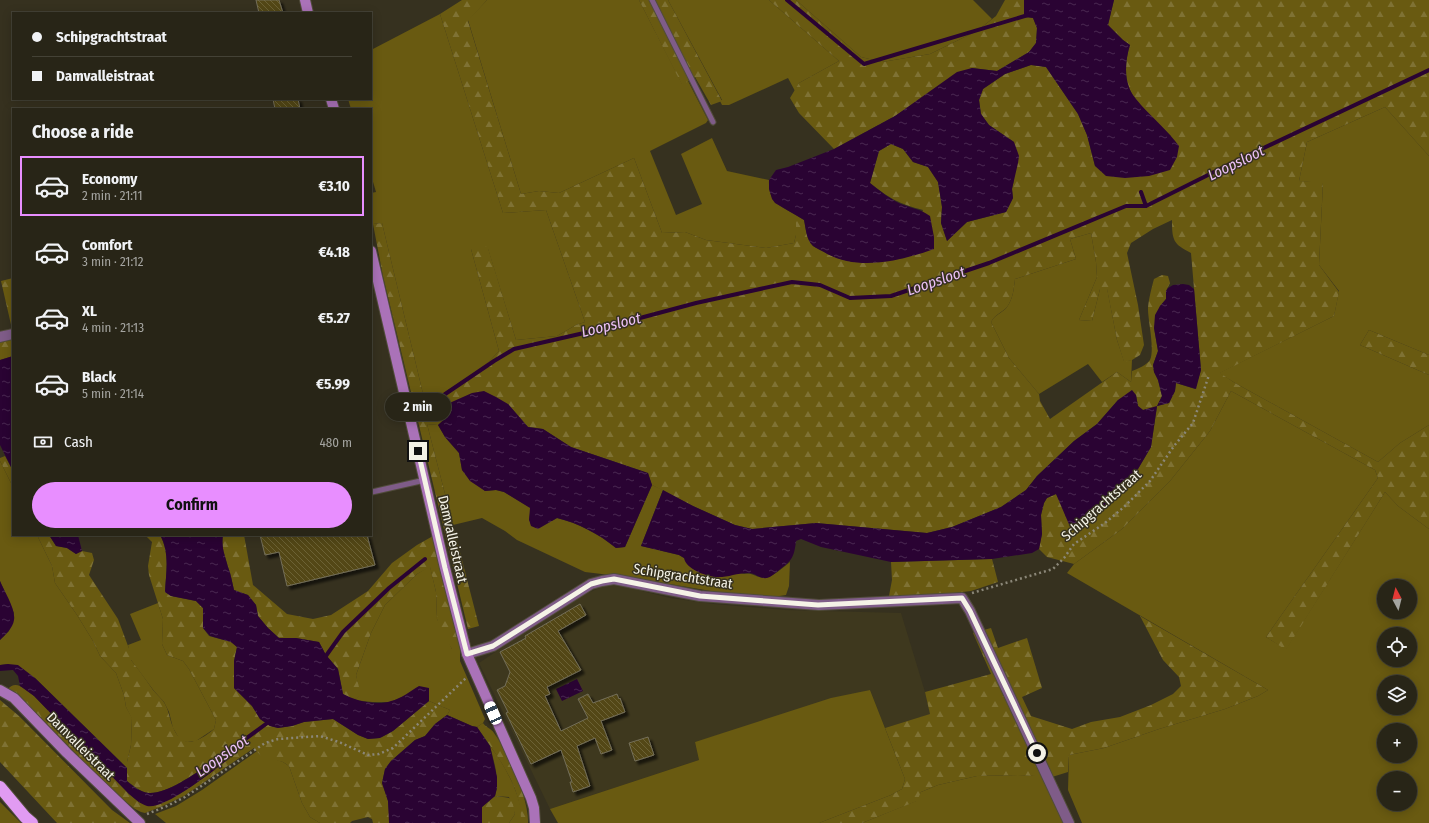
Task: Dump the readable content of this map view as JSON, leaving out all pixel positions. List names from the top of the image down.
{
  "streets": {
    "street": ["Schipgrachtstraat", "Damvalleistraat"]
  },
  "crossings": [
    ["Schipgrachtstraat", "Damvalleistraat"]
  ],
  "water": ["Loopsloot"],
  "north": "top",
  "page": {
    "banner": ["Schipgrachtstraat", "Damvalleistraat"],
    "heading": "Choose a ride",
    "list": [
      {
        "name": "Economy",
        "note": "2 min · 21:11",
        "value": "€3.10"
      },
      {
        "name": "Comfort",
        "note": "3 min · 21:12",
        "value": "€4.18"
      },
      {
        "name": "XL",
        "note": "4 min · 21:13",
        "value": "€5.27"
      },
      {
        "name": "Black",
        "note": "5 min · 21:14",
        "value": "€5.99"
      }
    ],
    "bubble": "2 min",
    "pay": ["Cash", "480 m"],
    "buttons": "Confirm",
    "map_buttons": ["+", "−"]
  }
}
